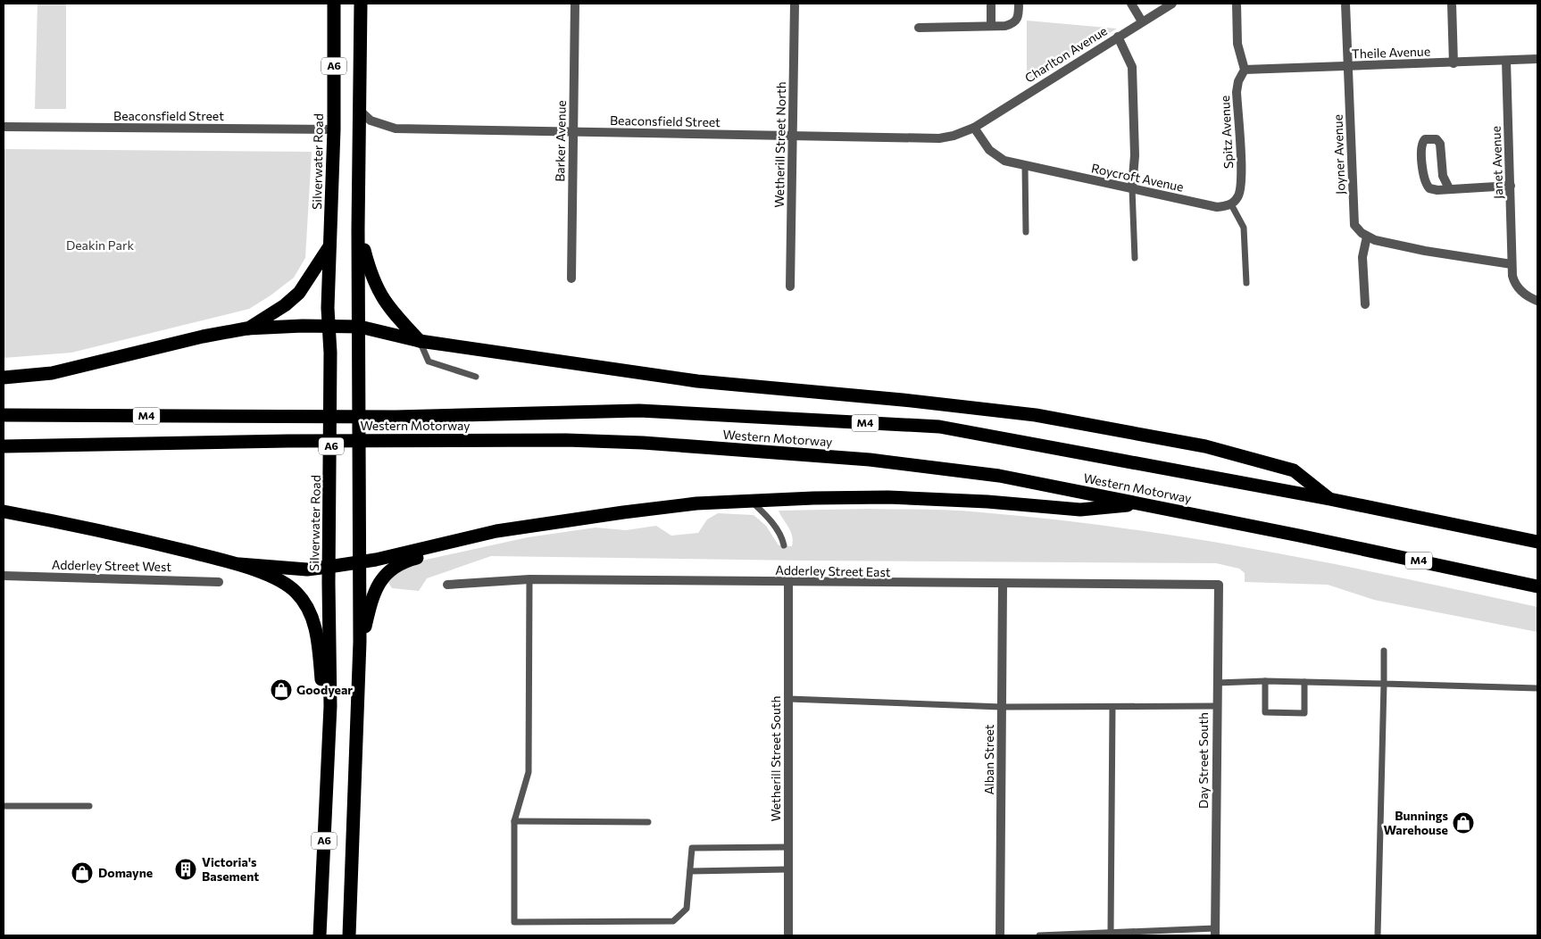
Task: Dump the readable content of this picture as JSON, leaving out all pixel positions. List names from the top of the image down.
{
  "streets": {
    "highway": [
      "A6",
      "Silverwater Road",
      "M4",
      "Western Motorway"
    ],
    "street": [
      "Theile Avenue",
      "Charlton Avenue",
      "Beaconsfield Street",
      "Spitz Avenue",
      "Barker Avenue",
      "Wetherill Street North",
      "Joyner Avenue",
      "Janet Avenue",
      "Roycroft Avenue",
      "Adderley Street West",
      "Adderley Street East",
      "Wetherill Street South",
      "Alban Street",
      "Day Street South"
    ]
  },
  "crossings": [
    ["Theile Avenue", "Spitz Avenue"],
    ["Theile Avenue", "Joyner Avenue"],
    ["Theile Avenue", "Janet Avenue"],
    ["Charlton Avenue", "Beaconsfield Street"],
    ["Charlton Avenue", "Roycroft Avenue"],
    ["A6", "Beaconsfield Street"],
    ["Beaconsfield Street", "Barker Avenue"],
    ["Beaconsfield Street", "Wetherill Street North"],
    ["Beaconsfield Street", "Silverwater Road"],
    ["Beaconsfield Street", "Roycroft Avenue"],
    ["Spitz Avenue", "Roycroft Avenue"],
    ["Adderley Street East", "Wetherill Street South"],
    ["Adderley Street East", "Alban Street"],
    ["Adderley Street East", "Day Street South"]
  ],
  "parks": ["Deakin Park"],
  "places": {
    "shop": ["Goodyear", "Bunnings Warehouse", "Domayne"],
    "building": ["Victoria's Basement"]
  }
}
